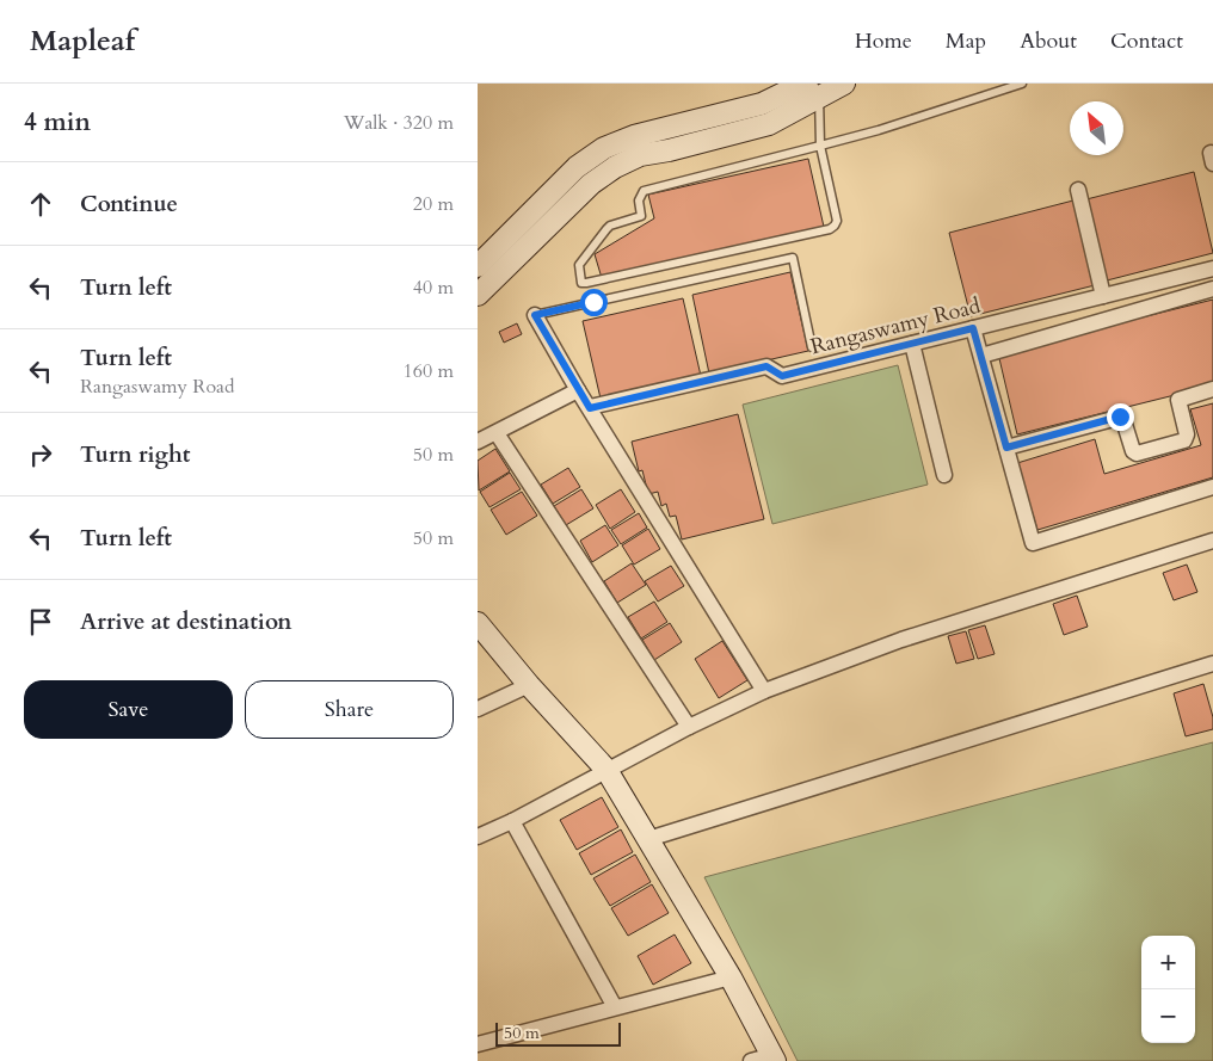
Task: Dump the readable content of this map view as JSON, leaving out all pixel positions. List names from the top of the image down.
{
  "streets": {
    "street": ["Rangaswamy Road"]
  },
  "scale_bar": "50 m",
  "north": "top left",
  "page": {
    "header": "Mapleaf",
    "nav": [
      "Home",
      "Map",
      "About",
      "Contact"
    ],
    "heading": ["4 min", "Walk · 320 m"],
    "list": [
      ["Continue", "20 m"],
      ["Turn left", "40 m"],
      ["Turn left", "Rangaswamy Road", "160 m"],
      ["Turn right", "50 m"],
      ["Turn left", "50 m"],
      "Arrive at destination"
    ],
    "buttons": ["Save", "Share"],
    "map_buttons": ["+", "−"],
    "scale": "50 m"
  }
}
